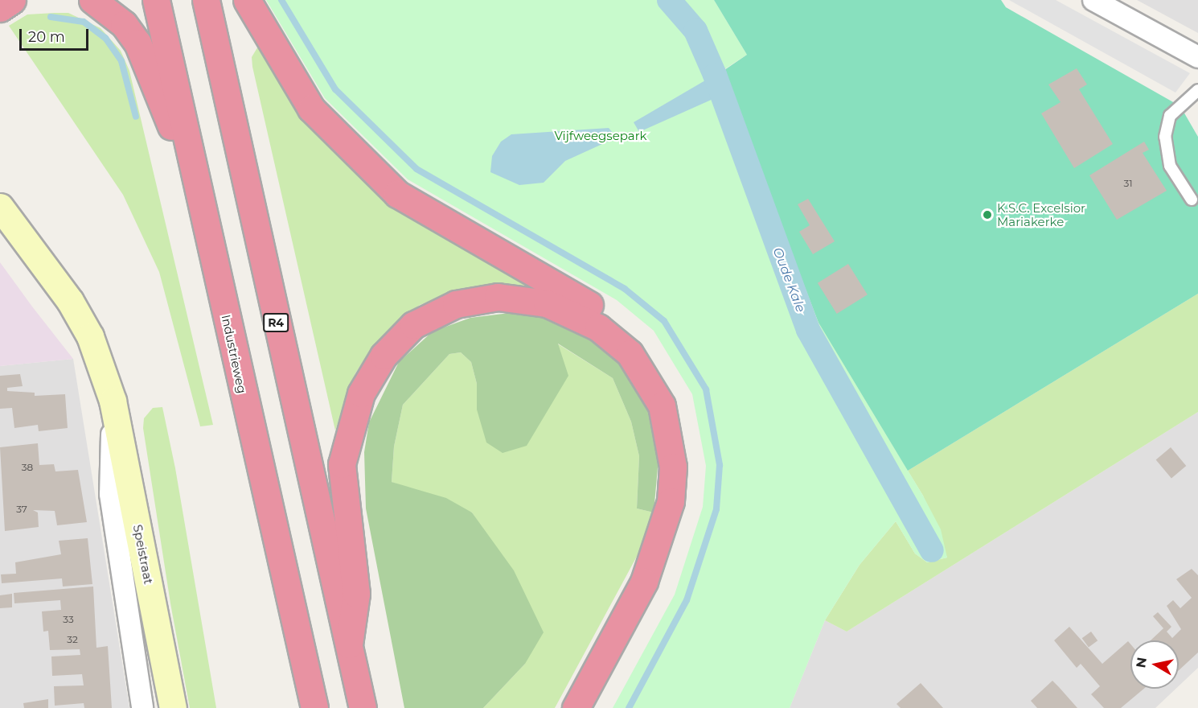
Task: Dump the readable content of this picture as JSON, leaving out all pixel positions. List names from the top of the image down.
{
  "streets": {
    "highway": ["R4", "Industrieweg"],
    "street": ["Speistraat"]
  },
  "water": ["Oude Kale"],
  "parks": ["Vijfweegsepark"],
  "places": ["K.S.C. Excelsior Mariakerke"],
  "house_numbers": [
    "31",
    "38",
    "37",
    "33",
    "32"
  ],
  "scale_bar": "20 m",
  "north": "left"
}
